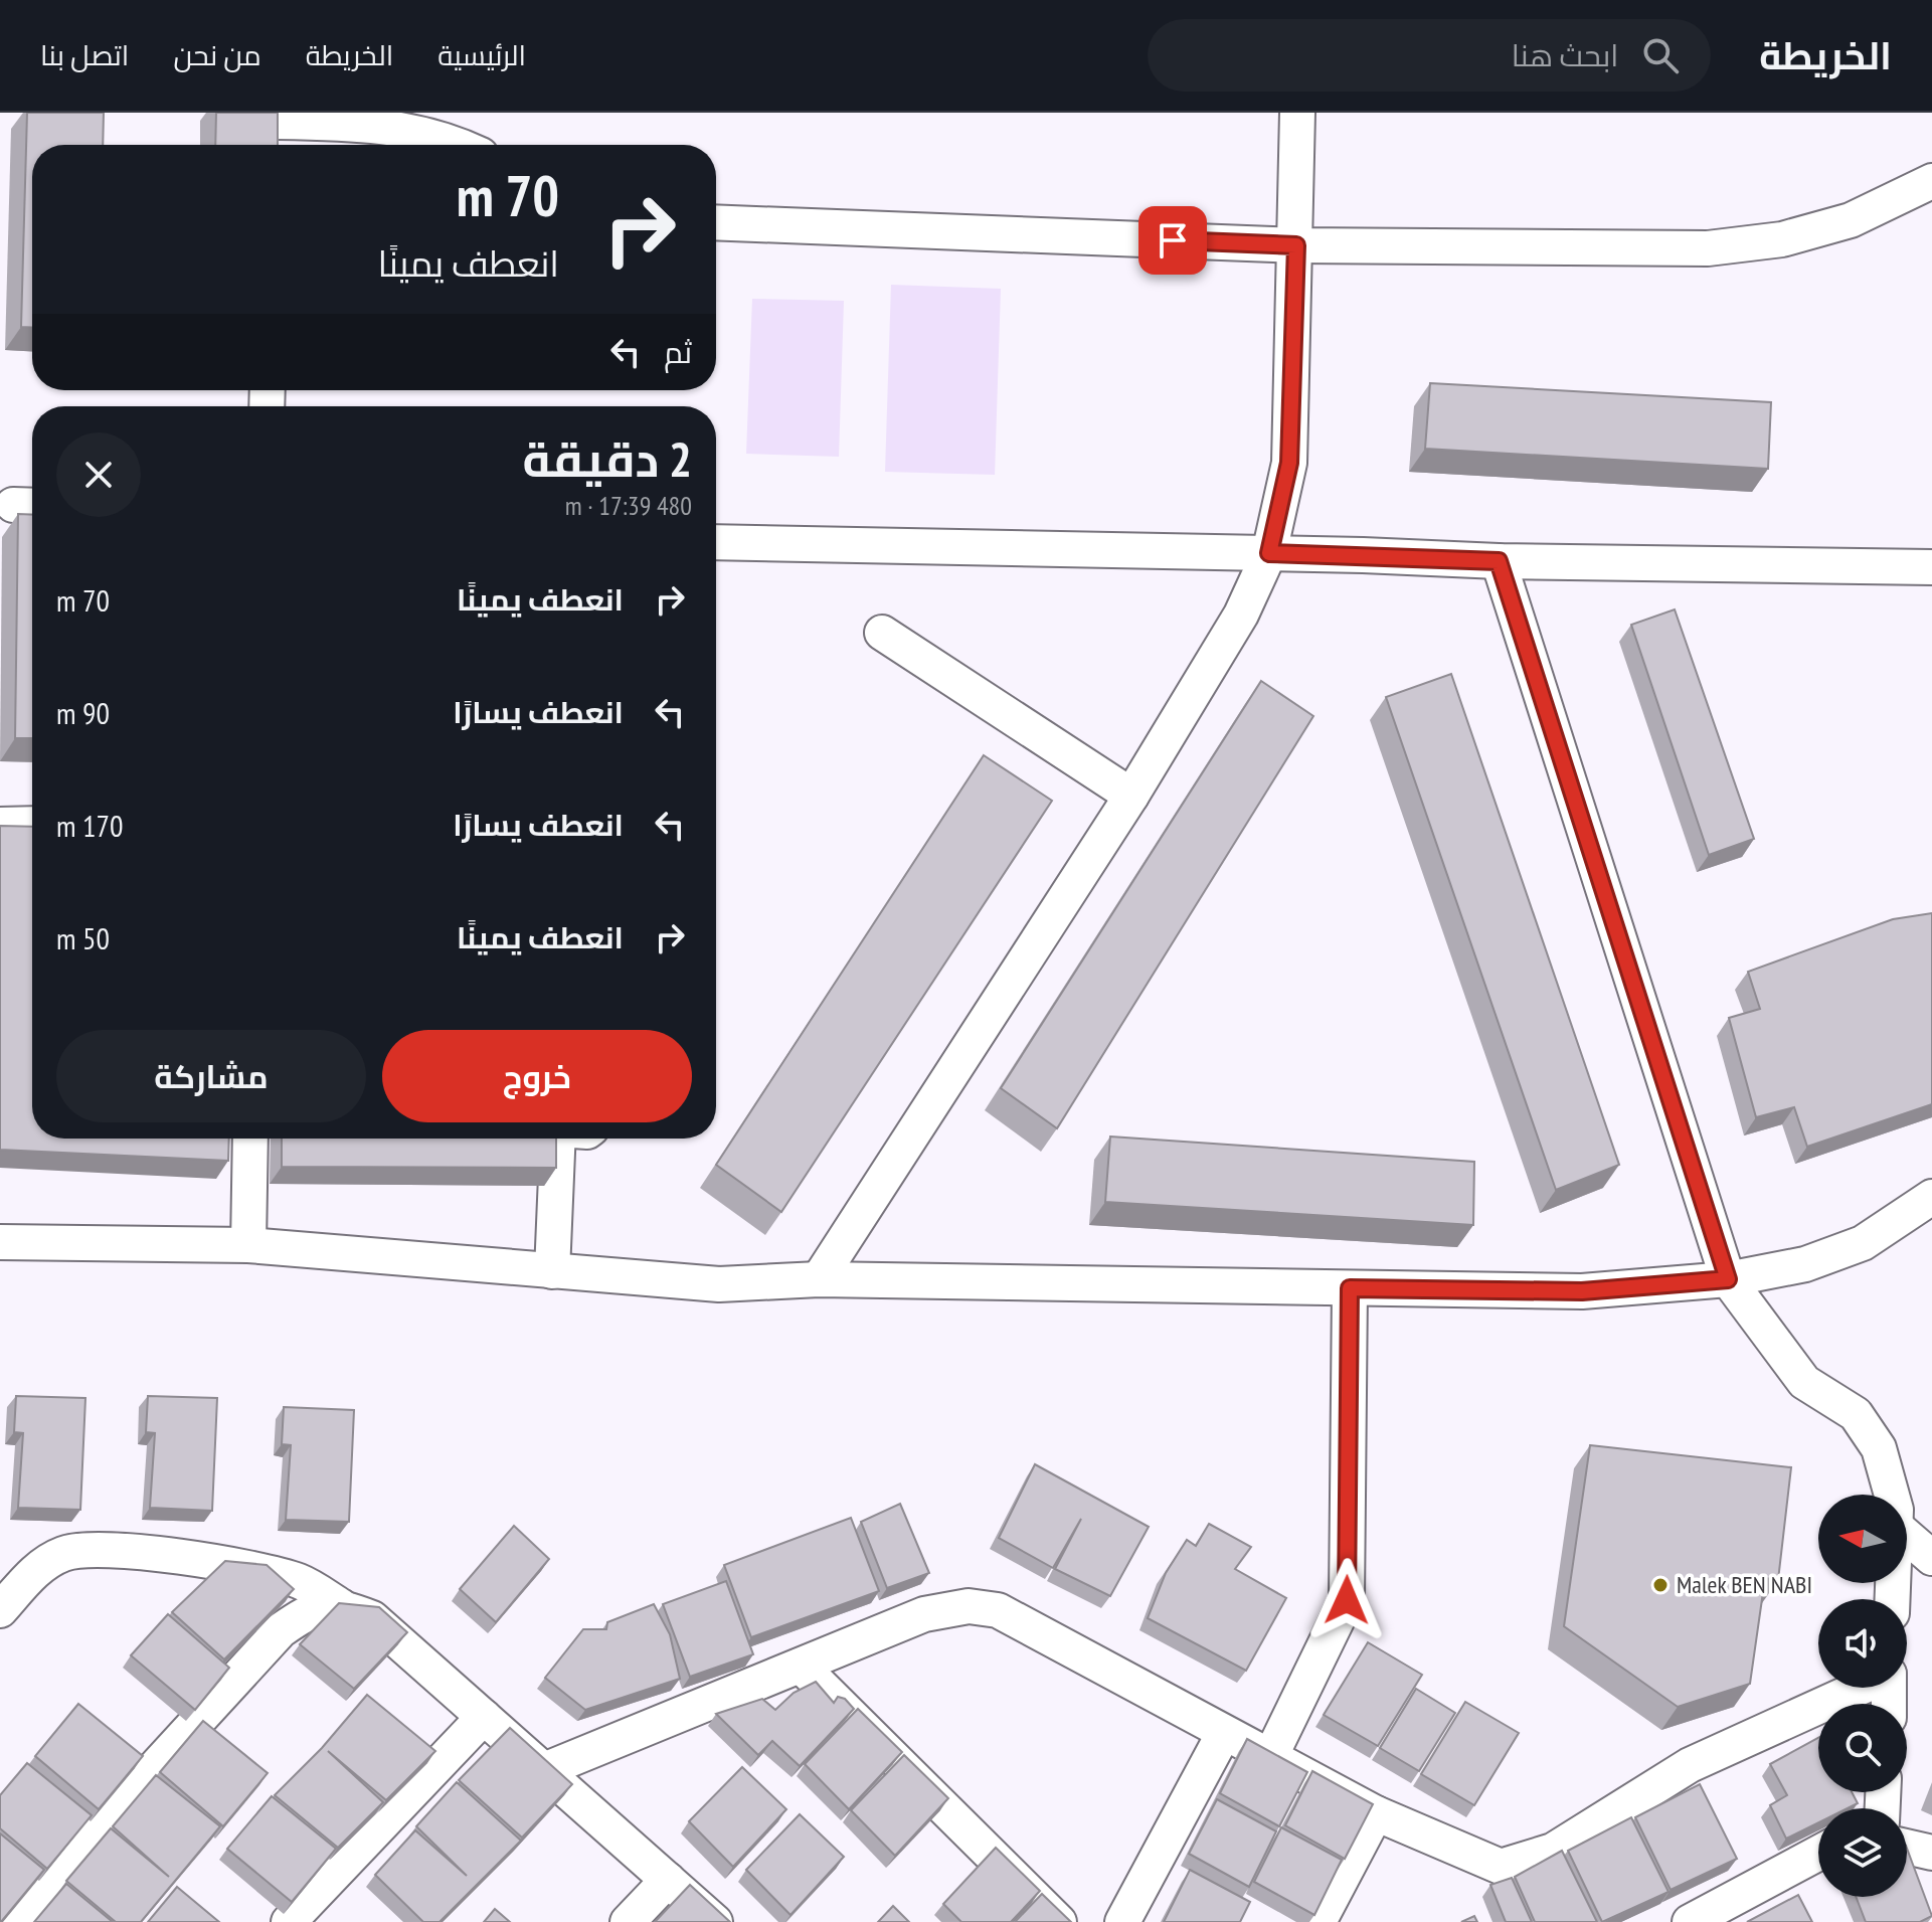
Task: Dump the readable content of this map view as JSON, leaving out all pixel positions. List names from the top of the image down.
{
  "places": ["Malek BEN NABI"],
  "north": "left",
  "page": {
    "header": "الخريطة",
    "search": "ابحث هنا",
    "nav": [
      "الرئيسية",
      "الخريطة",
      "من نحن",
      "اتصل بنا"
    ],
    "turn": ["70 m", "انعطف يمينًا"],
    "then": "ثم",
    "heading": ["2 دقيقة", "480 m · 17:39"],
    "list": [
      {
        "name": "انعطف يمينًا",
        "value": "70 m"
      },
      {
        "name": "انعطف يسارًا",
        "value": "90 m"
      },
      {
        "name": "انعطف يسارًا",
        "value": "170 m"
      },
      {
        "name": "انعطف يمينًا",
        "value": "50 m"
      }
    ],
    "buttons": ["خروج", "مشاركة"]
  }
}
